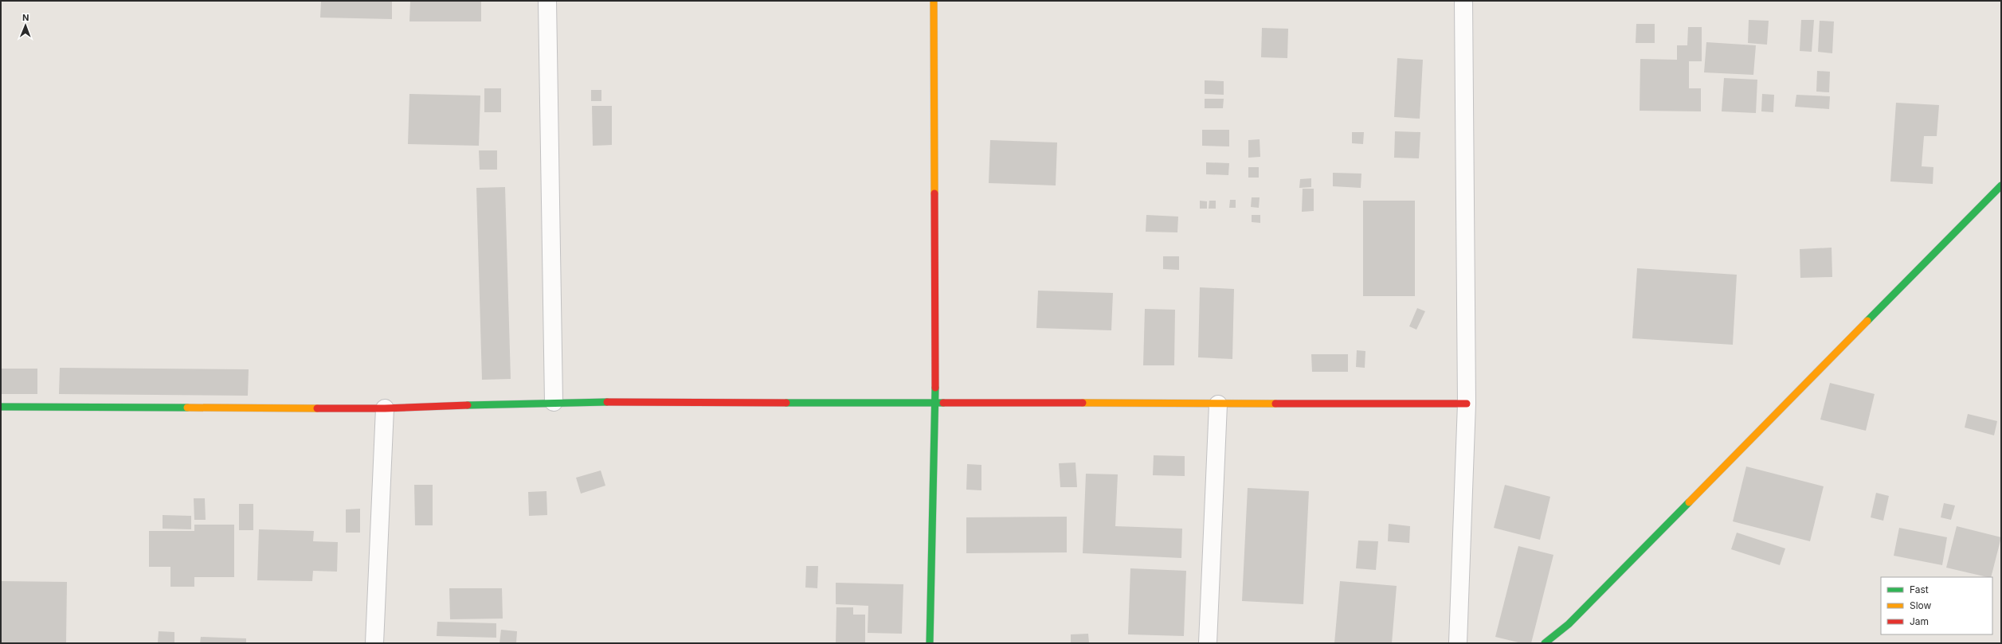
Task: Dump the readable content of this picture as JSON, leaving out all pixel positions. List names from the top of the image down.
{
  "legend": ["Fast", "Slow", "Jam"],
  "north": "top"
}
